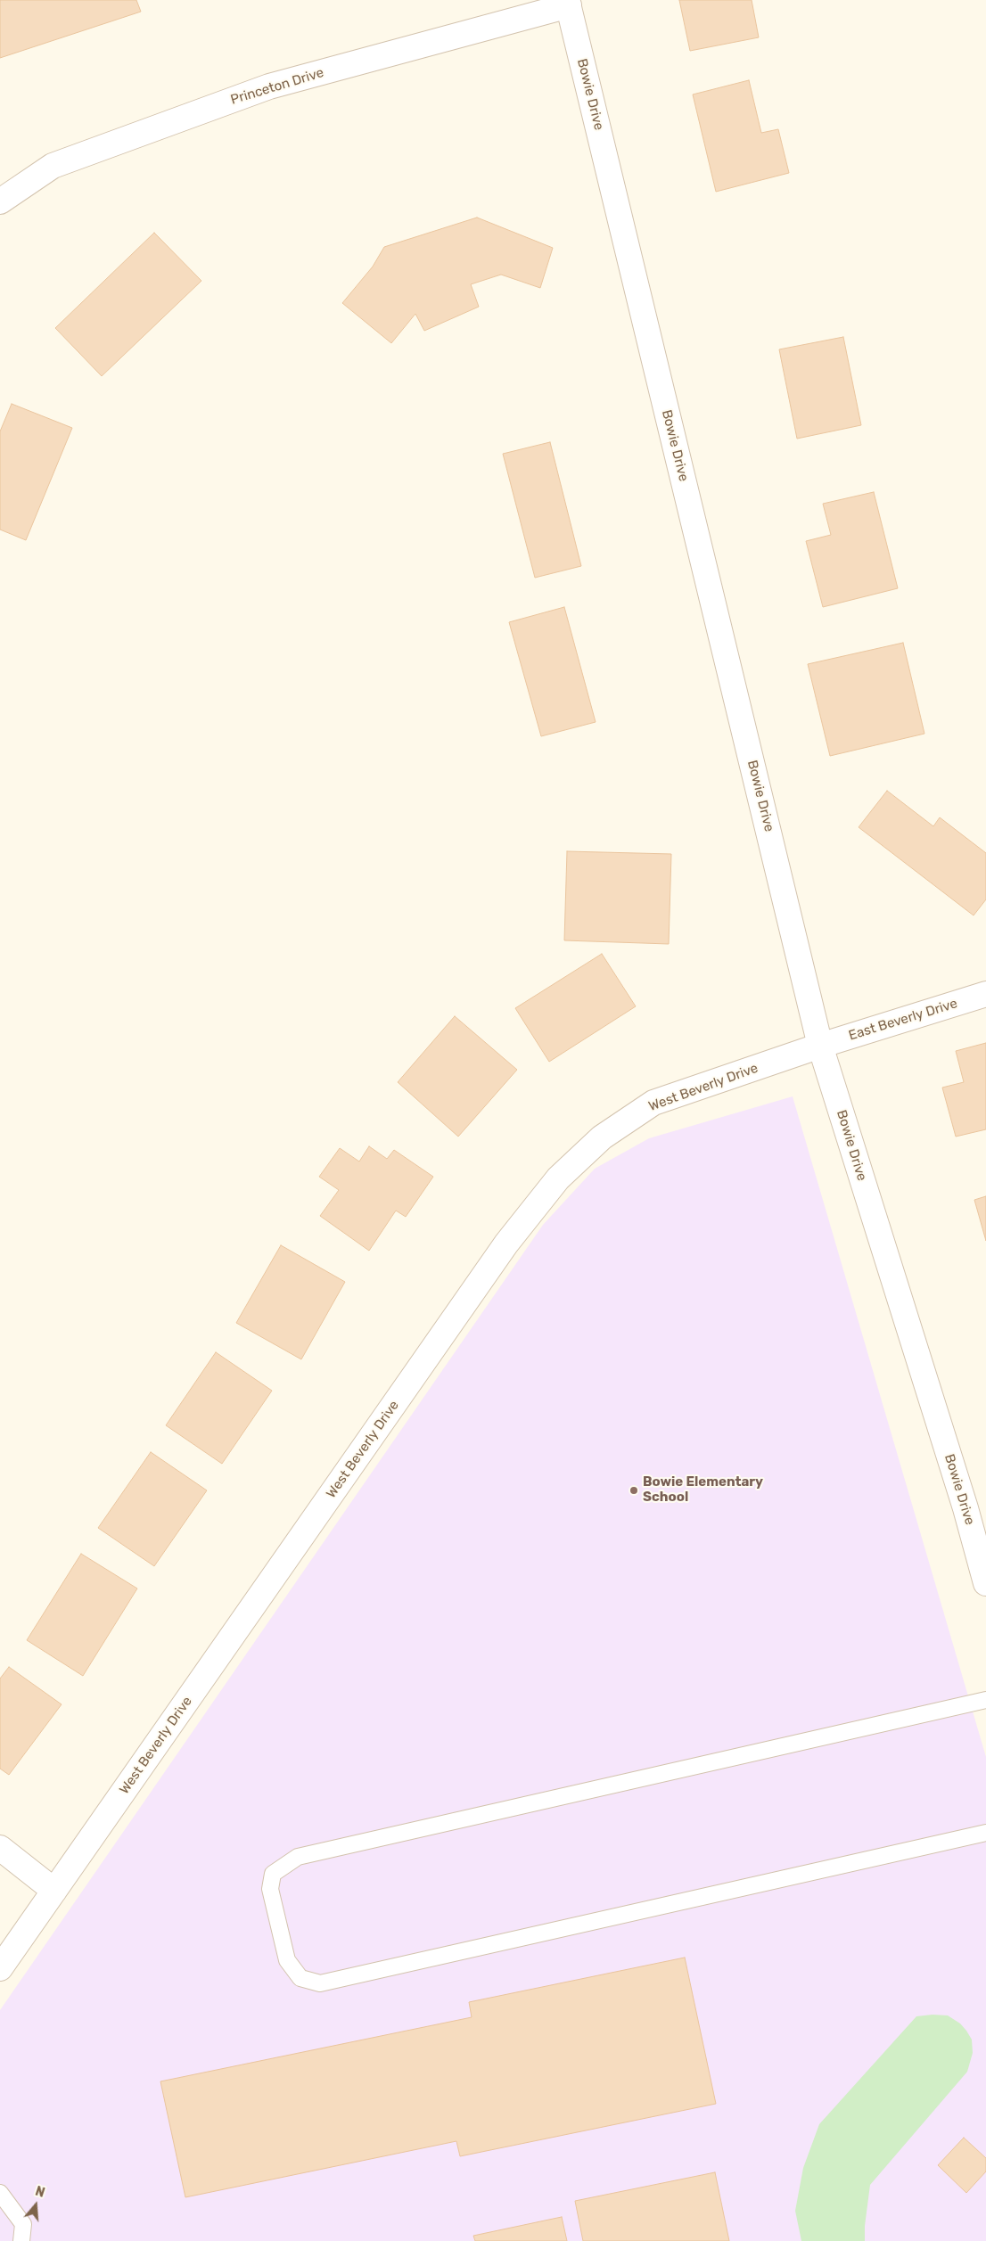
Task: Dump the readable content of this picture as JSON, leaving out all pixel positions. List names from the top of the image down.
{
  "streets": {
    "street": [
      "Princeton Drive",
      "Bowie Drive",
      "East Beverly Drive",
      "West Beverly Drive"
    ]
  },
  "crossings": [
    ["Princeton Drive", "Bowie Drive"],
    ["Bowie Drive", "East Beverly Drive"],
    ["Bowie Drive", "West Beverly Drive"],
    ["East Beverly Drive", "West Beverly Drive"]
  ],
  "places": ["Bowie Elementary School"],
  "north": "top"
}
